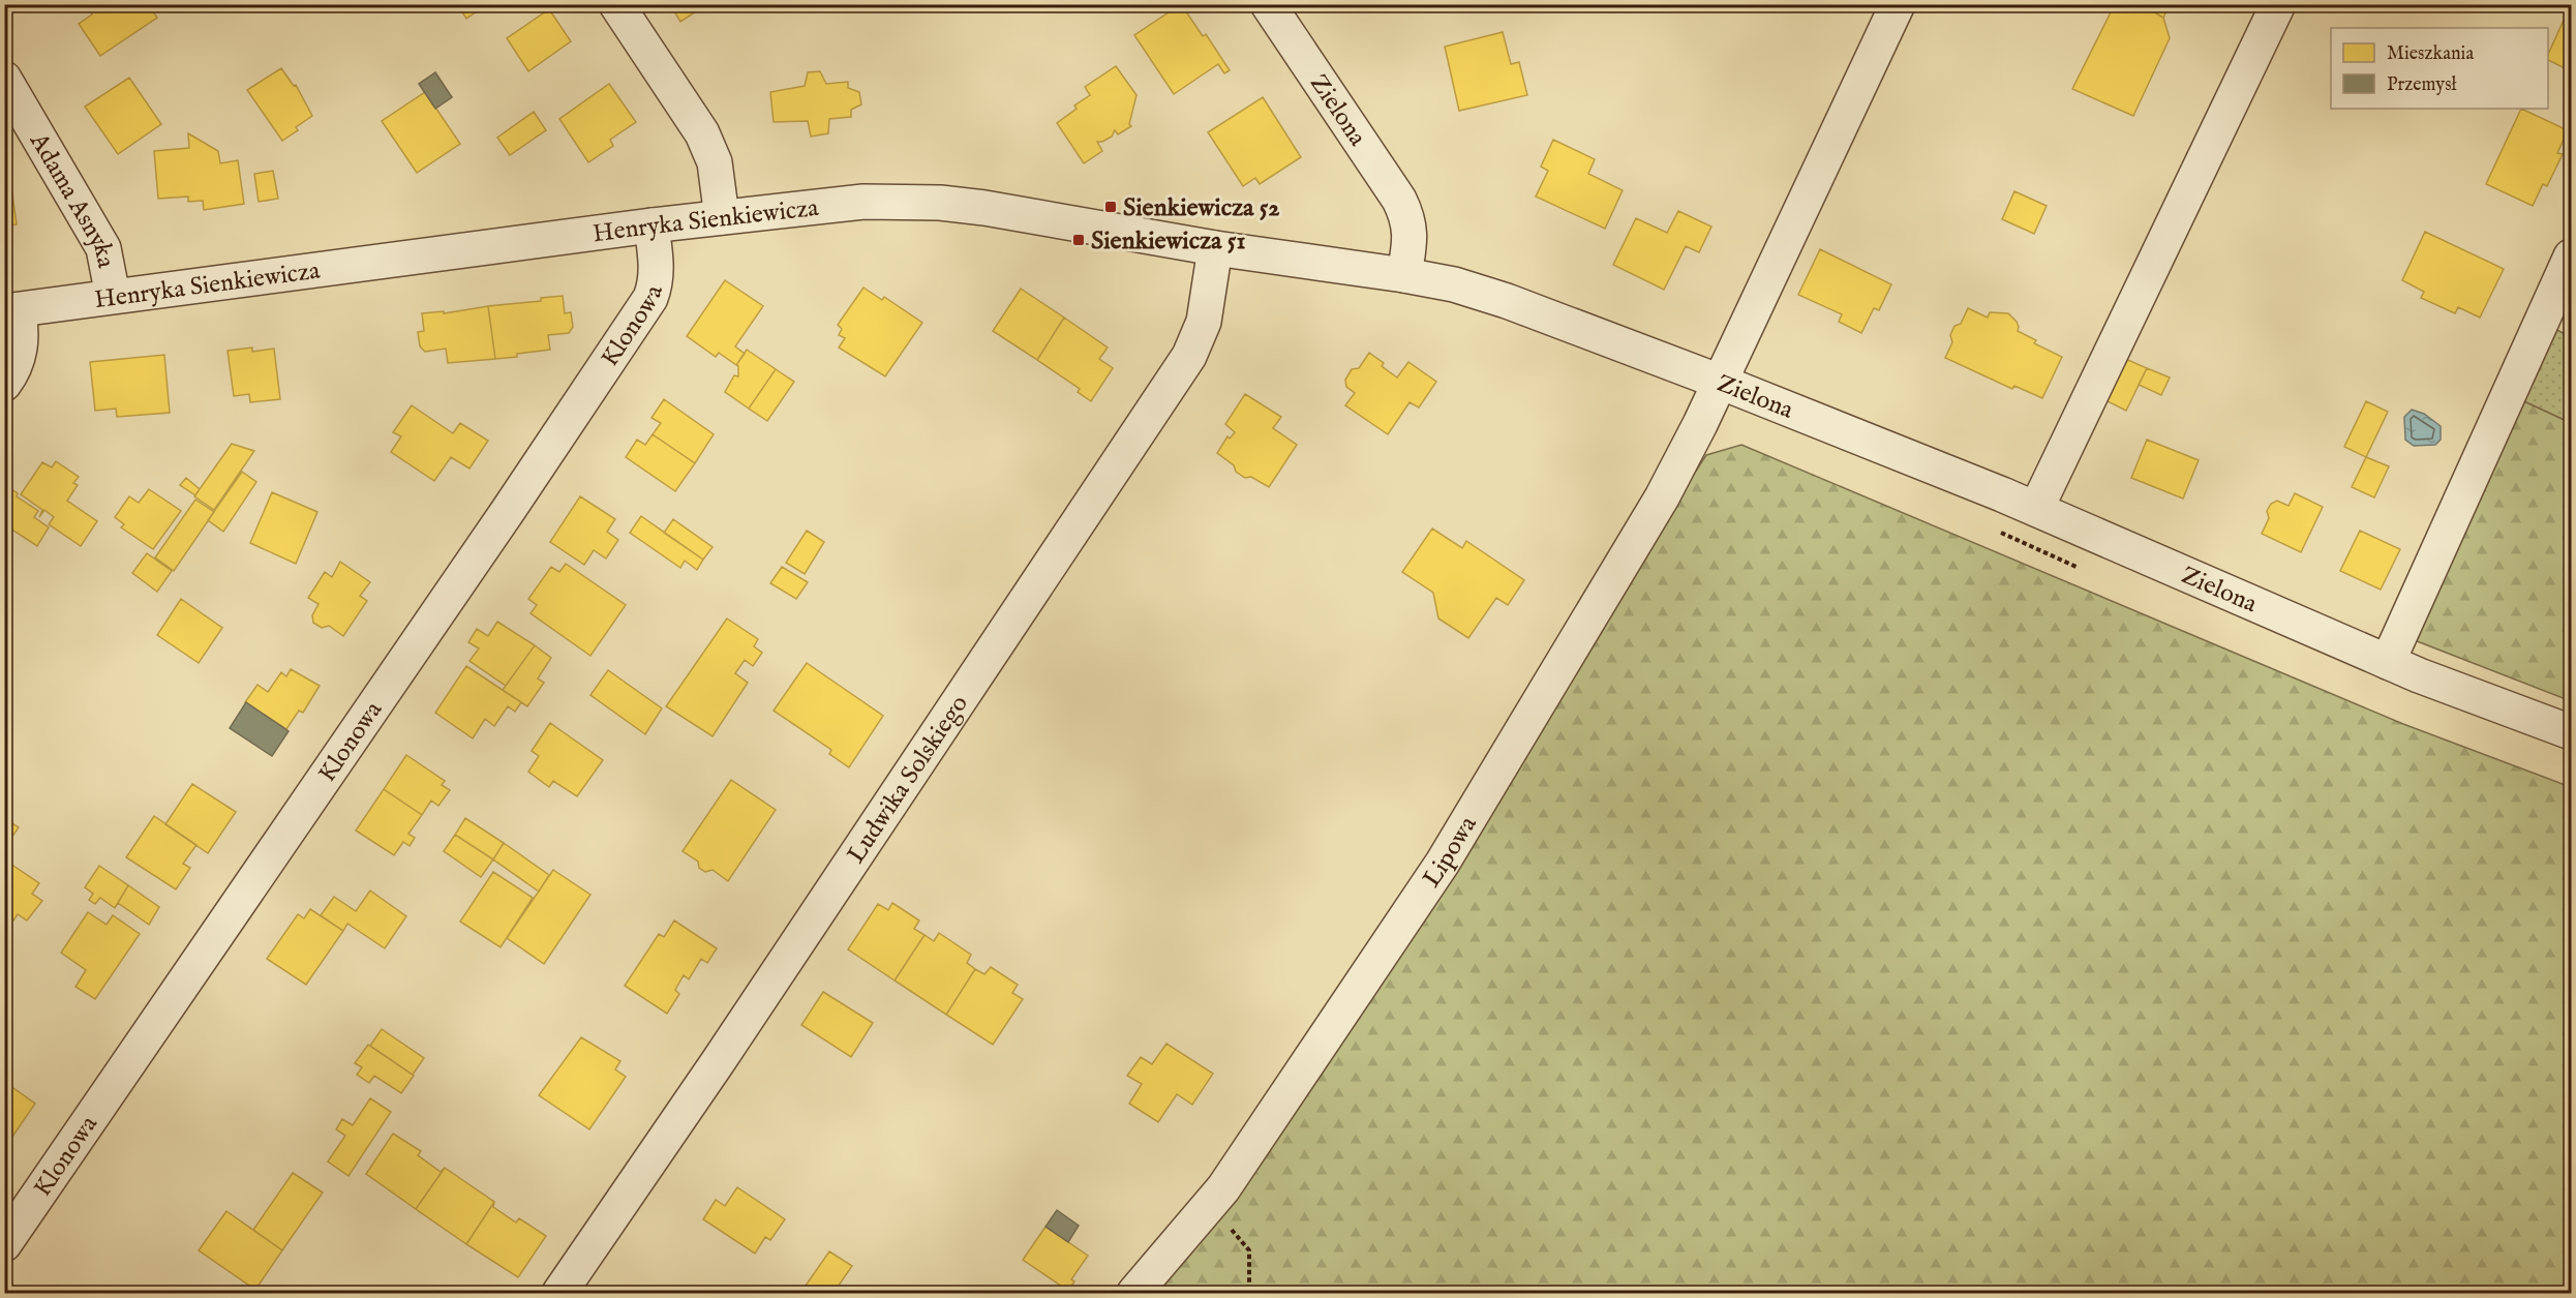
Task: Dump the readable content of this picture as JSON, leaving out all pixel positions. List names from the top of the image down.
{
  "streets": {
    "street": [
      "Zielona",
      "Adama Asnyka",
      "Henryka Sienkiewicza",
      "Klonowa",
      "Ludwika Solskiego",
      "Lipowa"
    ]
  },
  "crossings": [
    ["Zielona", "Henryka Sienkiewicza"],
    ["Zielona", "Lipowa"],
    ["Adama Asnyka", "Henryka Sienkiewicza"],
    ["Henryka Sienkiewicza", "Klonowa"],
    ["Henryka Sienkiewicza", "Ludwika Solskiego"]
  ],
  "places": {
    "transit": ["Sienkiewicza 52", "Sienkiewicza 51"]
  },
  "legend": ["Mieszkania", "Przemysł"]
}
